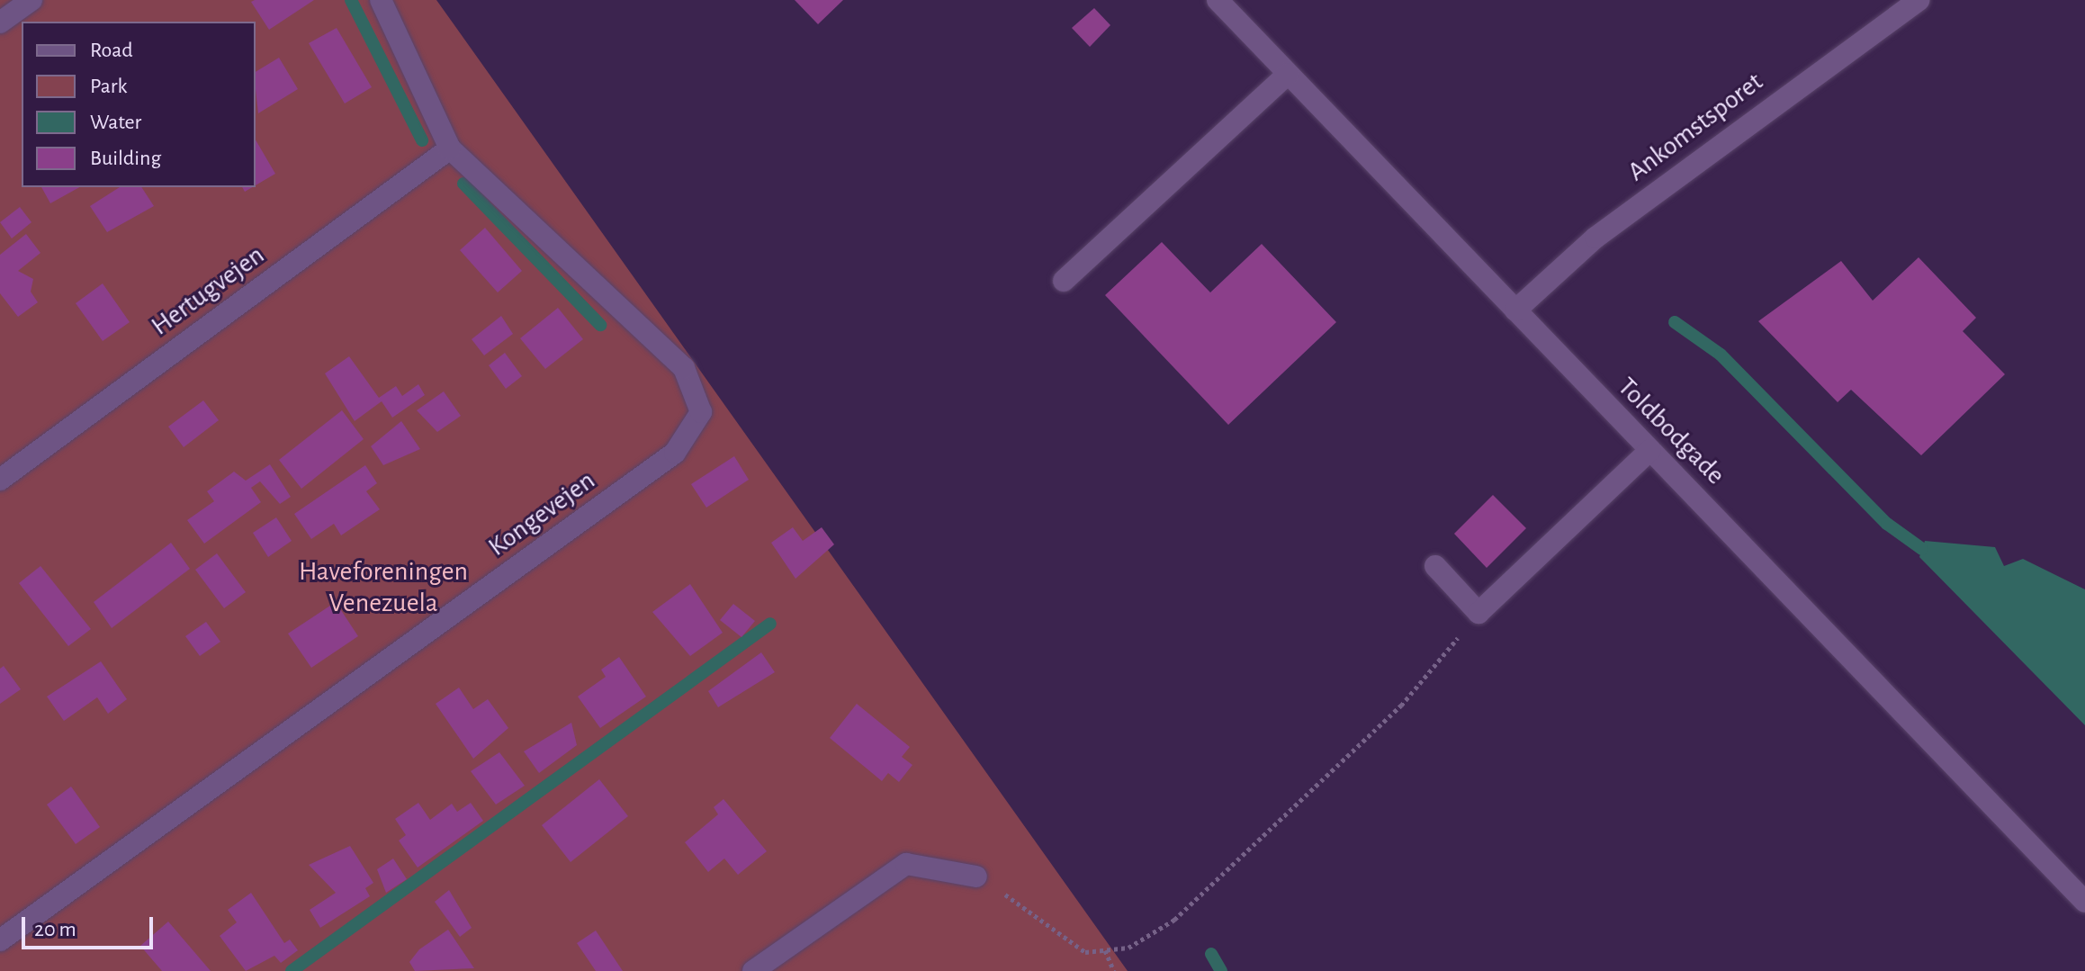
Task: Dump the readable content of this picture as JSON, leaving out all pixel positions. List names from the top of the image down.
{
  "streets": {
    "street": [
      "Ankomstsporet",
      "Hertugvejen",
      "Toldbodgade",
      "Kongevejen"
    ]
  },
  "crossings": [
    ["Ankomstsporet", "Toldbodgade"],
    ["Hertugvejen", "Kongevejen"]
  ],
  "parks": ["Haveforeningen Venezuela"],
  "legend": [
    "Road",
    "Park",
    "Water",
    "Building"
  ],
  "scale_bar": "20 m"
}
